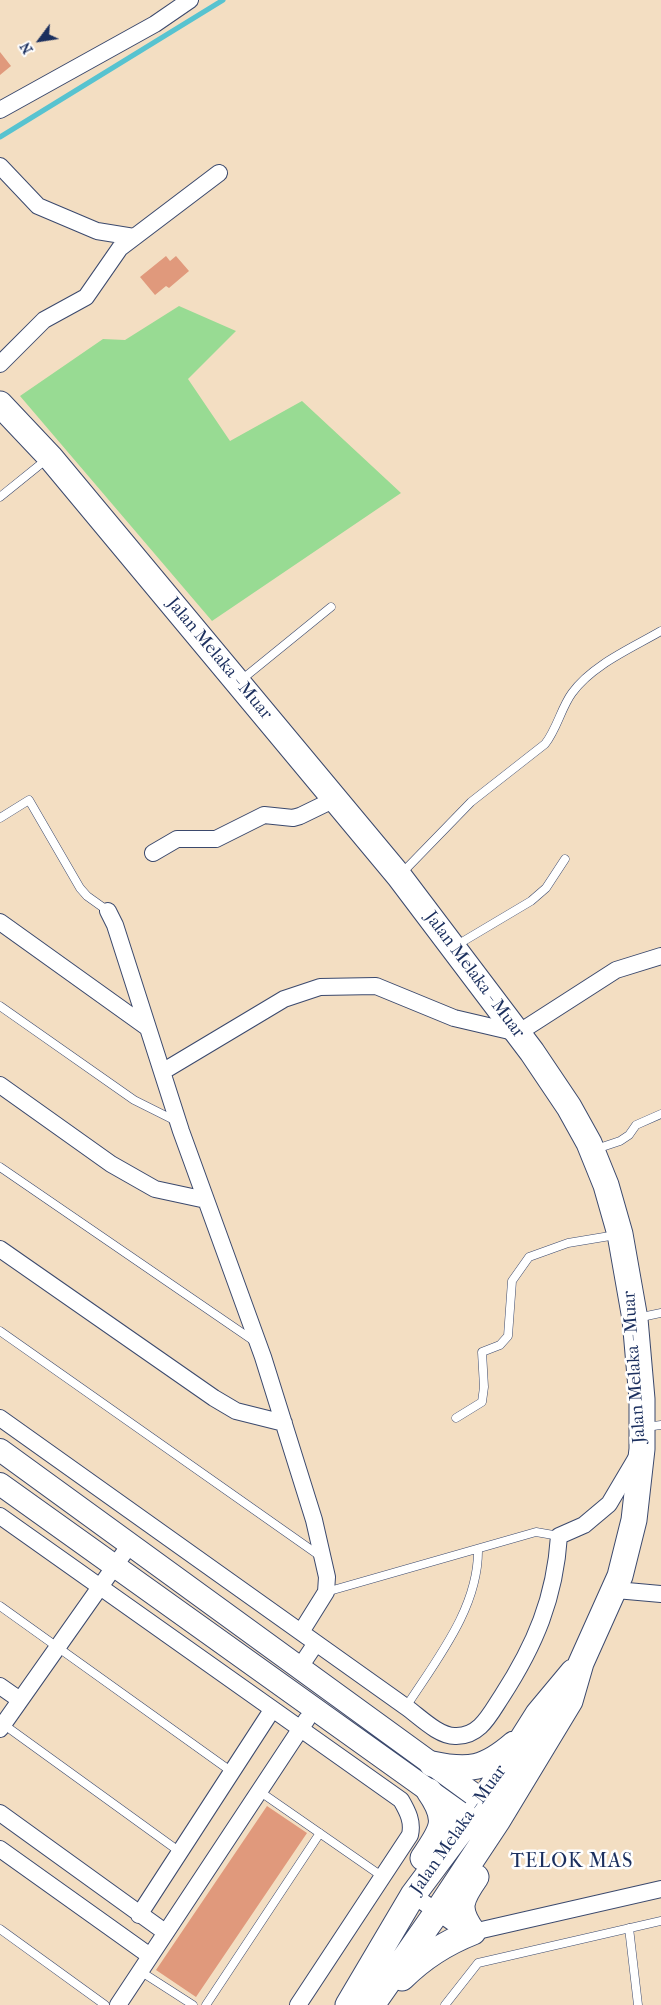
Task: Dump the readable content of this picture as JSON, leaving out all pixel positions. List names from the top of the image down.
{
  "streets": {
    "main road": ["Jalan Melaka - Muar"]
  },
  "districts": ["TELOK MAS"],
  "north": "bottom left"
}
